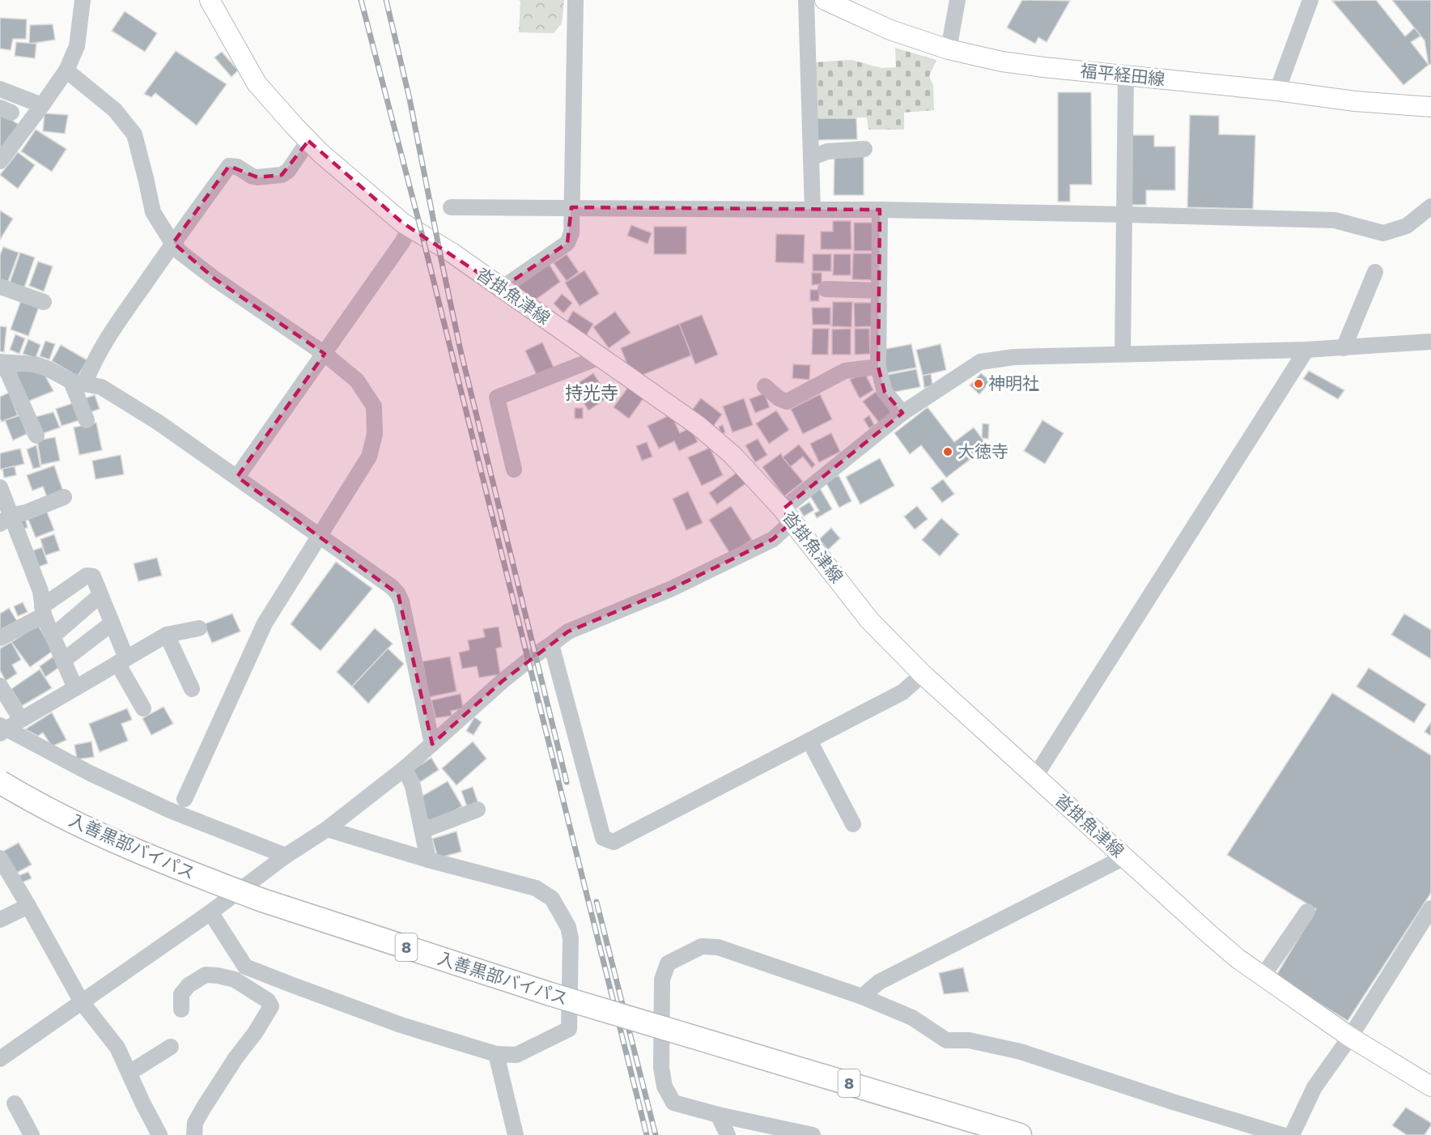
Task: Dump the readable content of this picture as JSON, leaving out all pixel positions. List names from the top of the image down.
{
  "streets": {
    "highway": ["入善黒部バイパス", "8"],
    "main road": ["福平経田線", "沓掛魚津線"]
  },
  "districts": ["持光寺"],
  "places": ["神明社", "大徳寺"]
}
